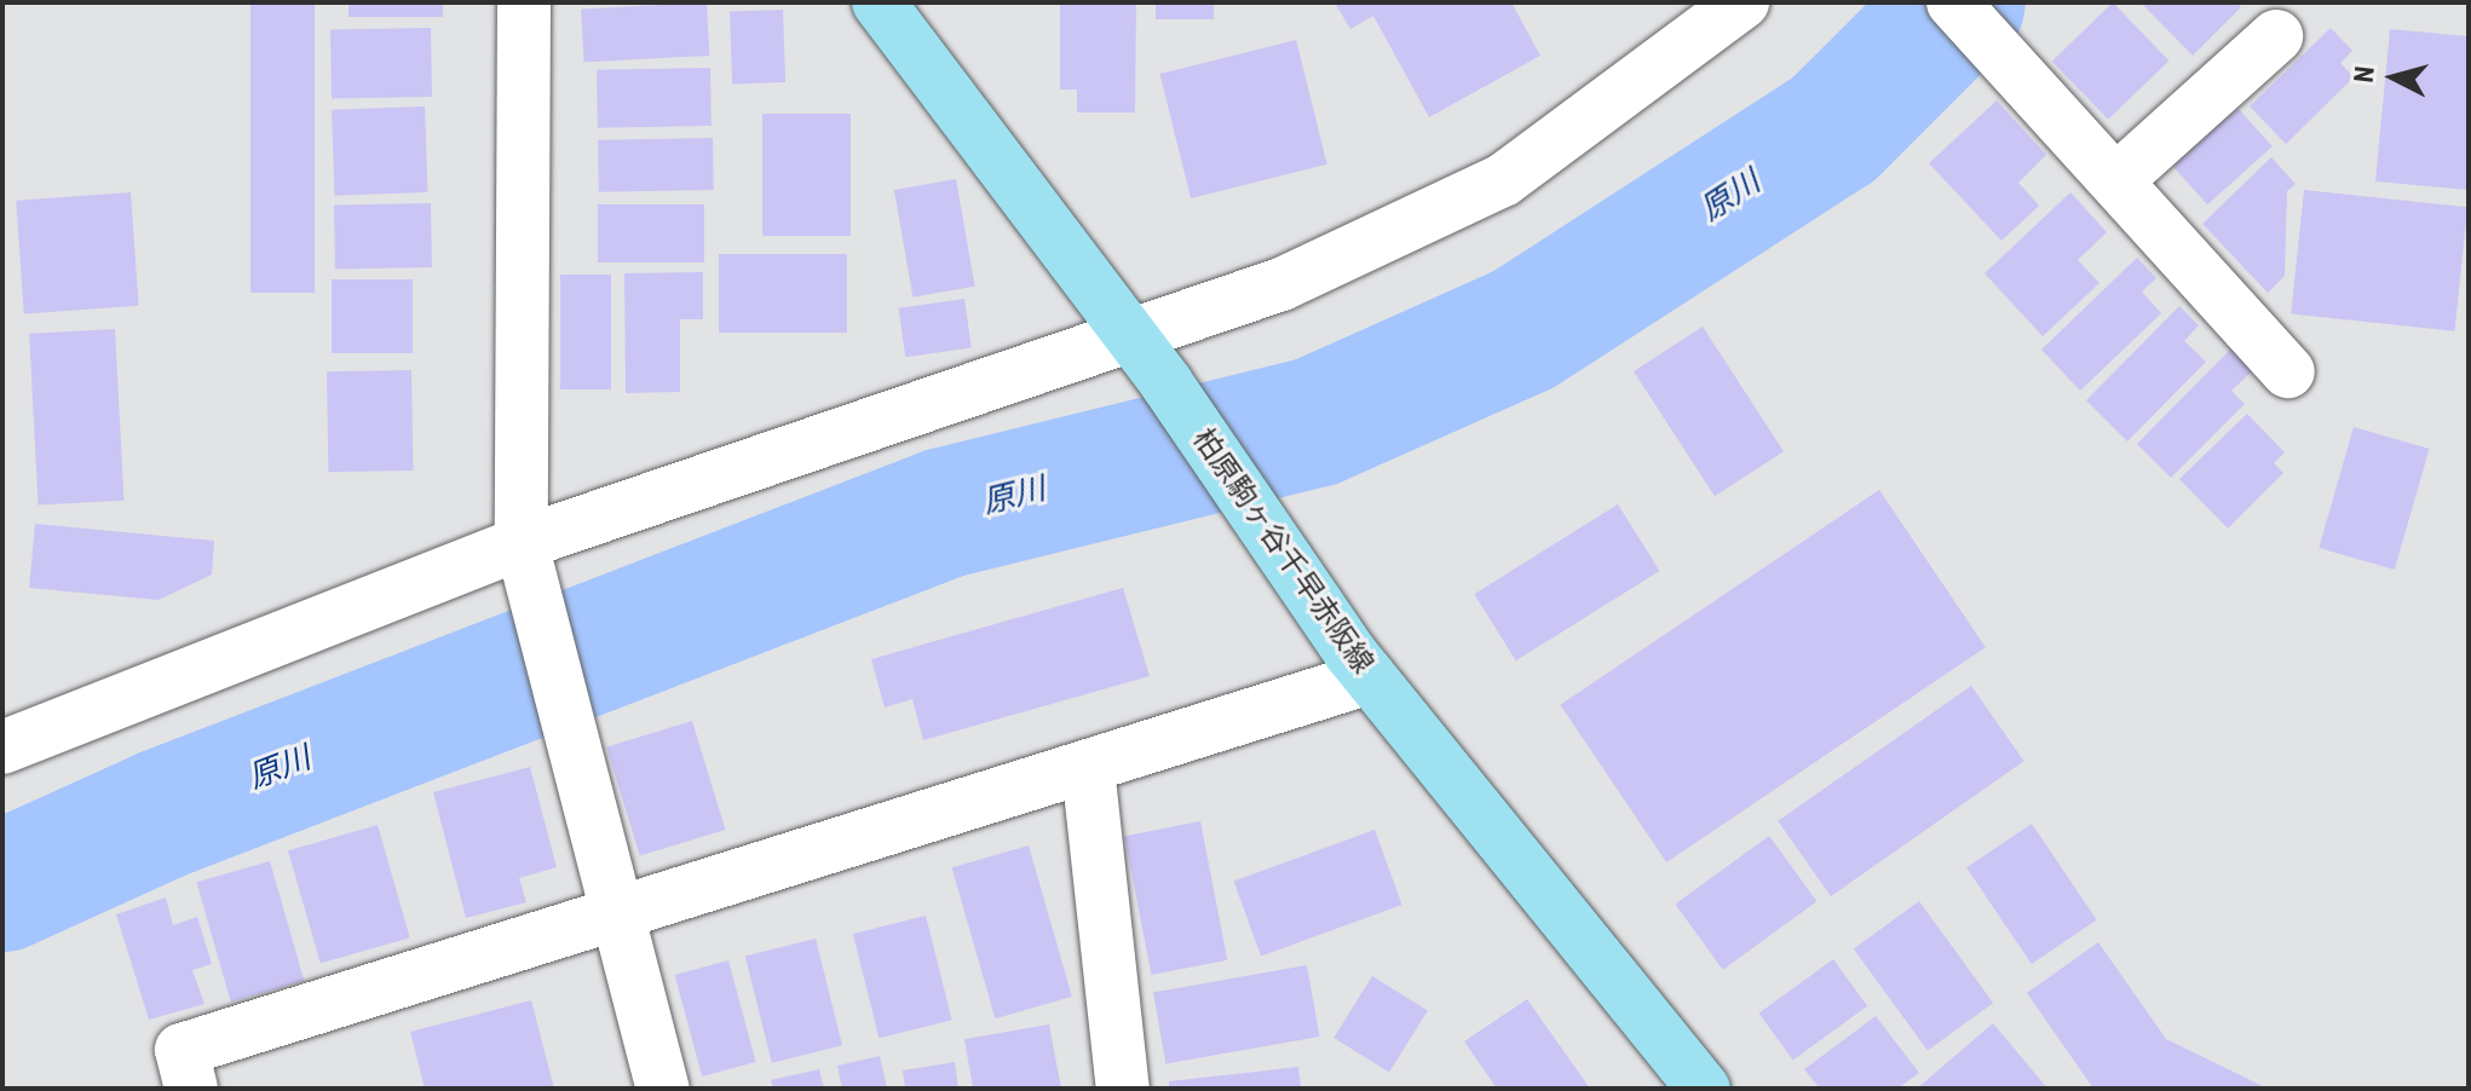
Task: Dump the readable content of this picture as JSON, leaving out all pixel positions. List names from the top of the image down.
{
  "streets": {
    "main road": ["柏原駒ヶ谷千早赤阪線"]
  },
  "water": ["原川"],
  "north": "left"
}
